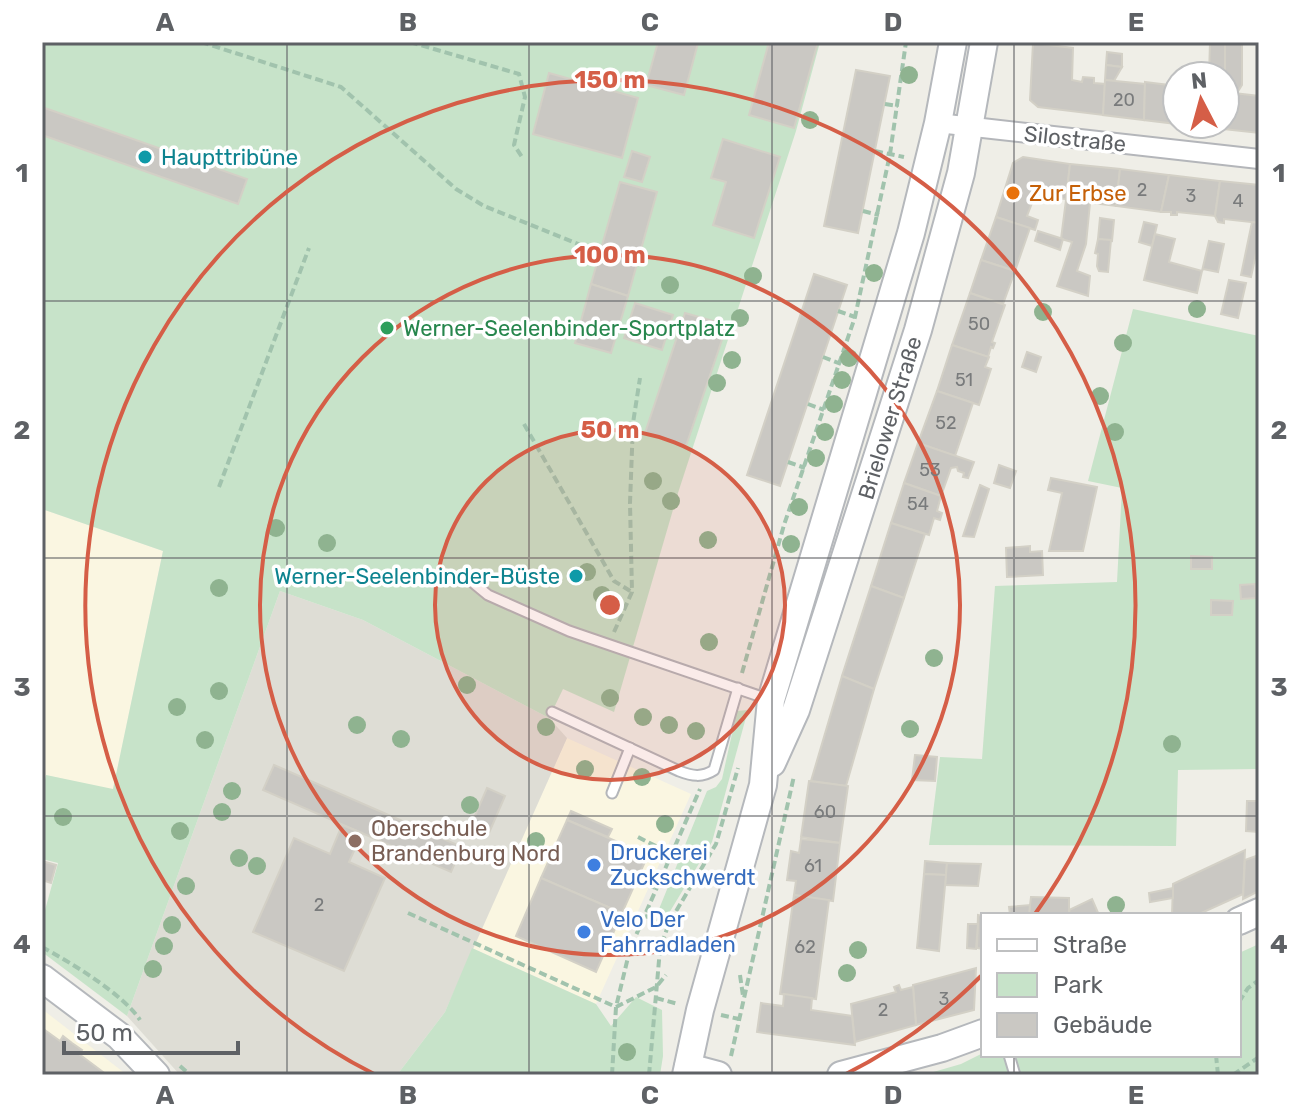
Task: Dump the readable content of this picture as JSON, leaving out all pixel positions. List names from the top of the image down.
{
  "streets": {
    "main road": ["Brielower Straße"],
    "street": ["Silostraße"]
  },
  "crossings": [
    ["Silostraße", "Brielower Straße"]
  ],
  "places": [
    "Haupttribüne",
    "Zur Erbse",
    "Werner-Seelenbinder-Sportplatz",
    "Werner-Seelenbinder-Büste",
    "Oberschule Brandenburg Nord",
    "Druckerei Zuckschwerdt",
    "Velo Der Fahrradladen"
  ],
  "house_numbers": [
    "20",
    "2",
    "3",
    "4",
    "50",
    "51",
    "52",
    "53",
    "54",
    "60",
    "61",
    "2",
    "62",
    "3",
    "2"
  ],
  "legend": ["Straße", "Park", "Gebäude"],
  "scale_bar": "50 m",
  "north": "top",
  "grid": {
    "columns": [
      "A",
      "B",
      "C",
      "D",
      "E"
    ],
    "rows": [
      "1",
      "2",
      "3",
      "4"
    ]
  },
  "rings": ["150 m", "100 m", "50 m"]
}
